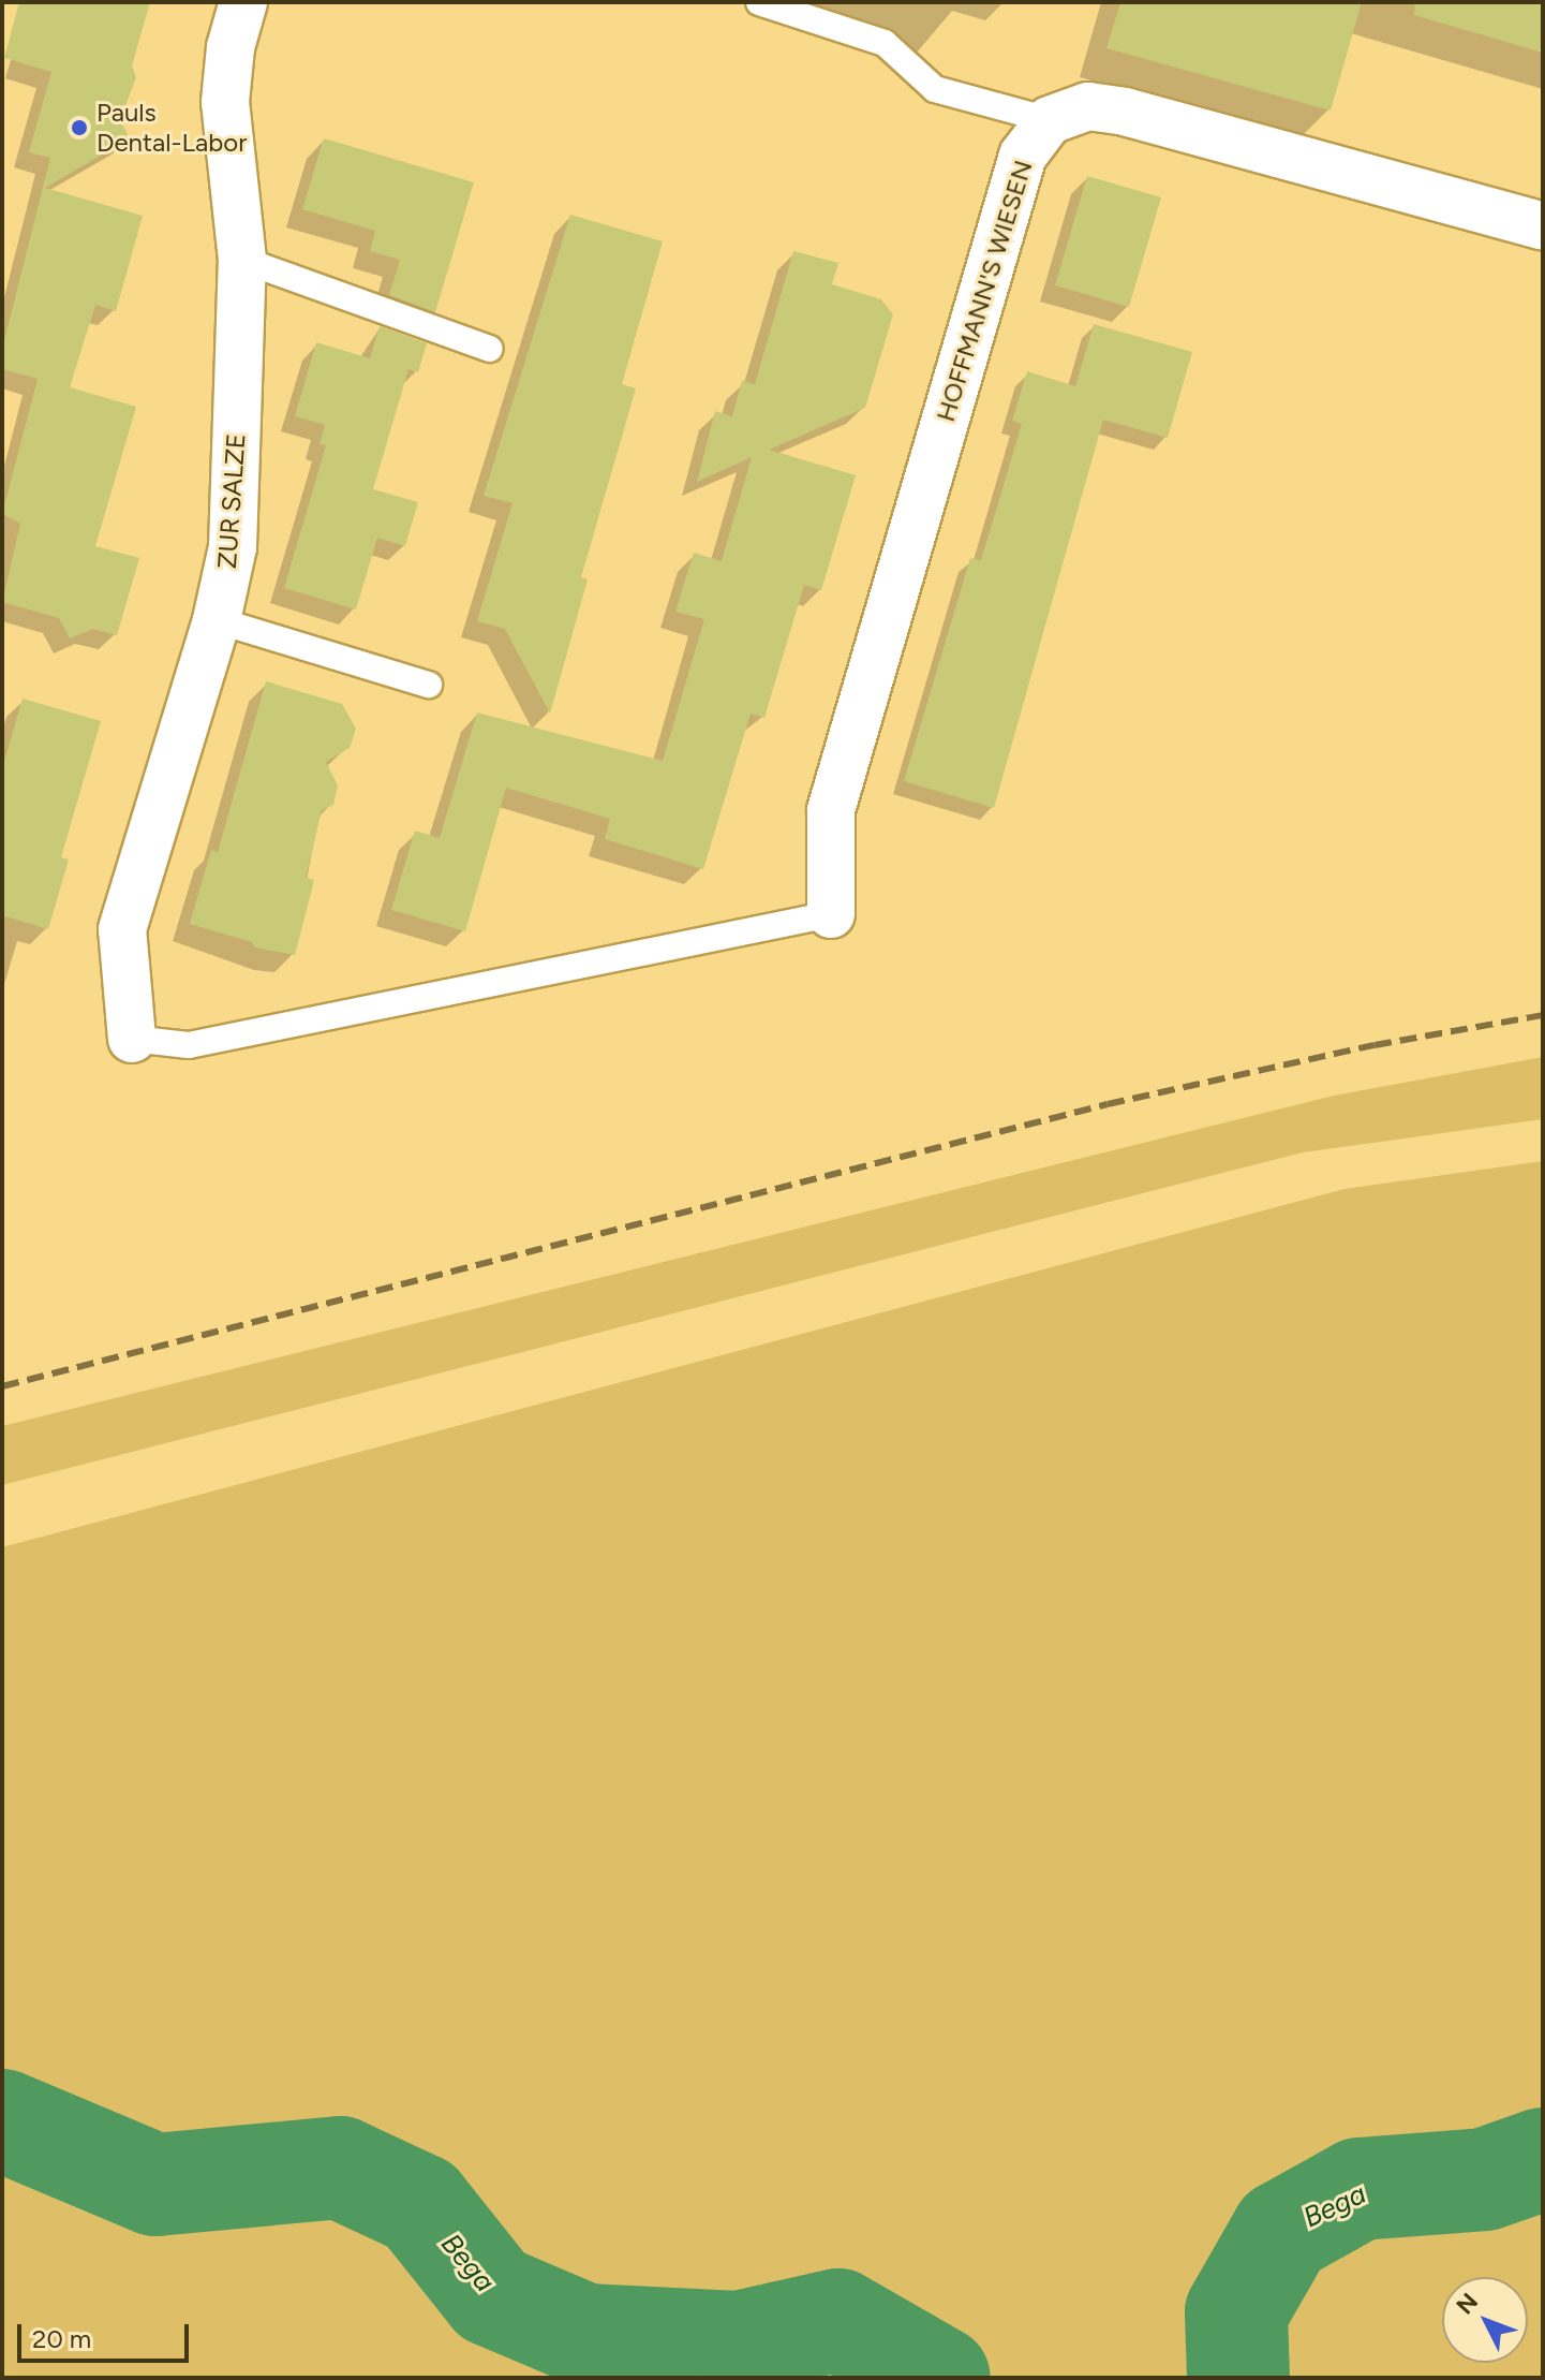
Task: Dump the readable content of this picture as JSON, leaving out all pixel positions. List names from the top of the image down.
{
  "streets": {
    "street": ["HOFFMANN'S WIESEN", "ZUR SALZE"]
  },
  "water": ["Bega"],
  "places": ["Pauls Dental-Labor"],
  "scale_bar": "20 m",
  "north": "top left"
}
